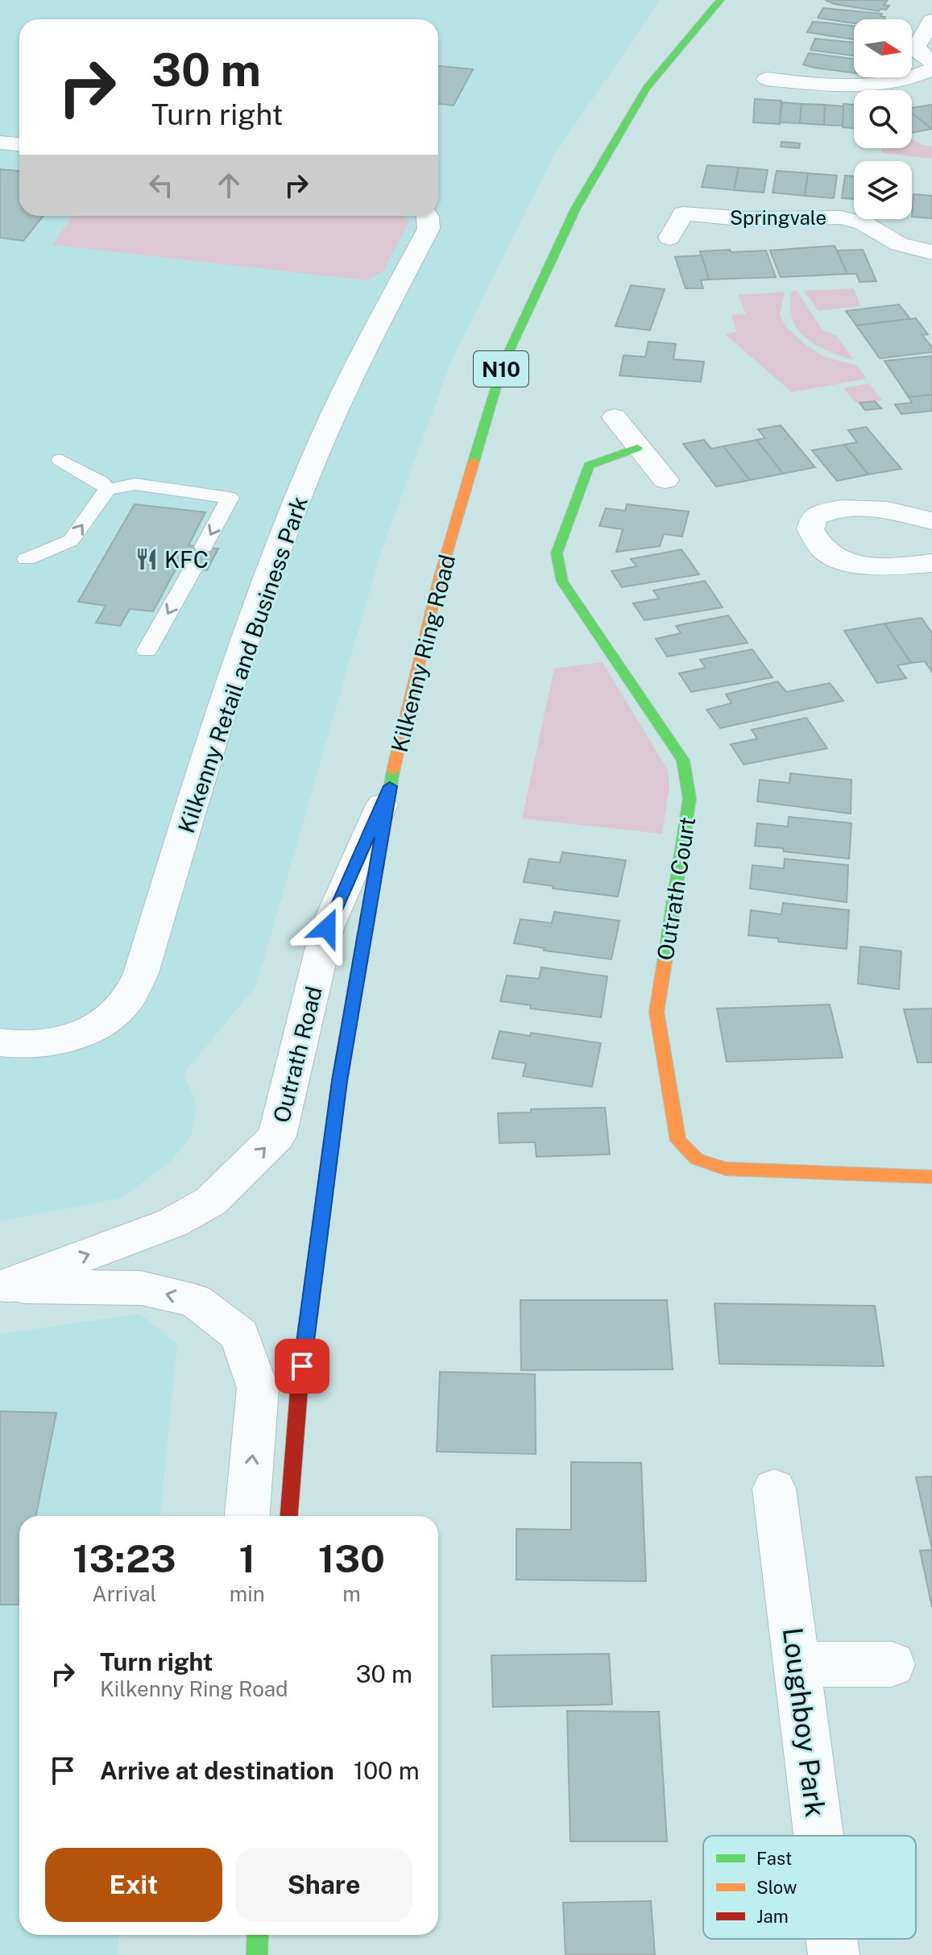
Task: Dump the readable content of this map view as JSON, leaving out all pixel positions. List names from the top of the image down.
{
  "streets": {
    "main road": ["N10", "Kilkenny Ring Road", "Outrath Court"],
    "street": [
      "Springvale",
      "Kilkenny Retail and Business Park",
      "Outrath Road",
      "Loughboy Park"
    ]
  },
  "crossings": [
    ["Kilkenny Ring Road", "Outrath Road"]
  ],
  "places": {
    "restaurant": ["KFC"]
  },
  "legend": ["Fast", "Slow", "Jam"],
  "north": "right",
  "page": {
    "turn": ["30 m", "Turn right"],
    "eta": [
      "13:23",
      "Arrival",
      "1",
      "min",
      "130",
      "m"
    ],
    "list": [
      {
        "name": "Turn right",
        "note": "Kilkenny Ring Road",
        "value": "30 m"
      },
      {
        "name": "Arrive at destination",
        "value": "100 m"
      }
    ],
    "buttons": ["Exit", "Share"]
  }
}
